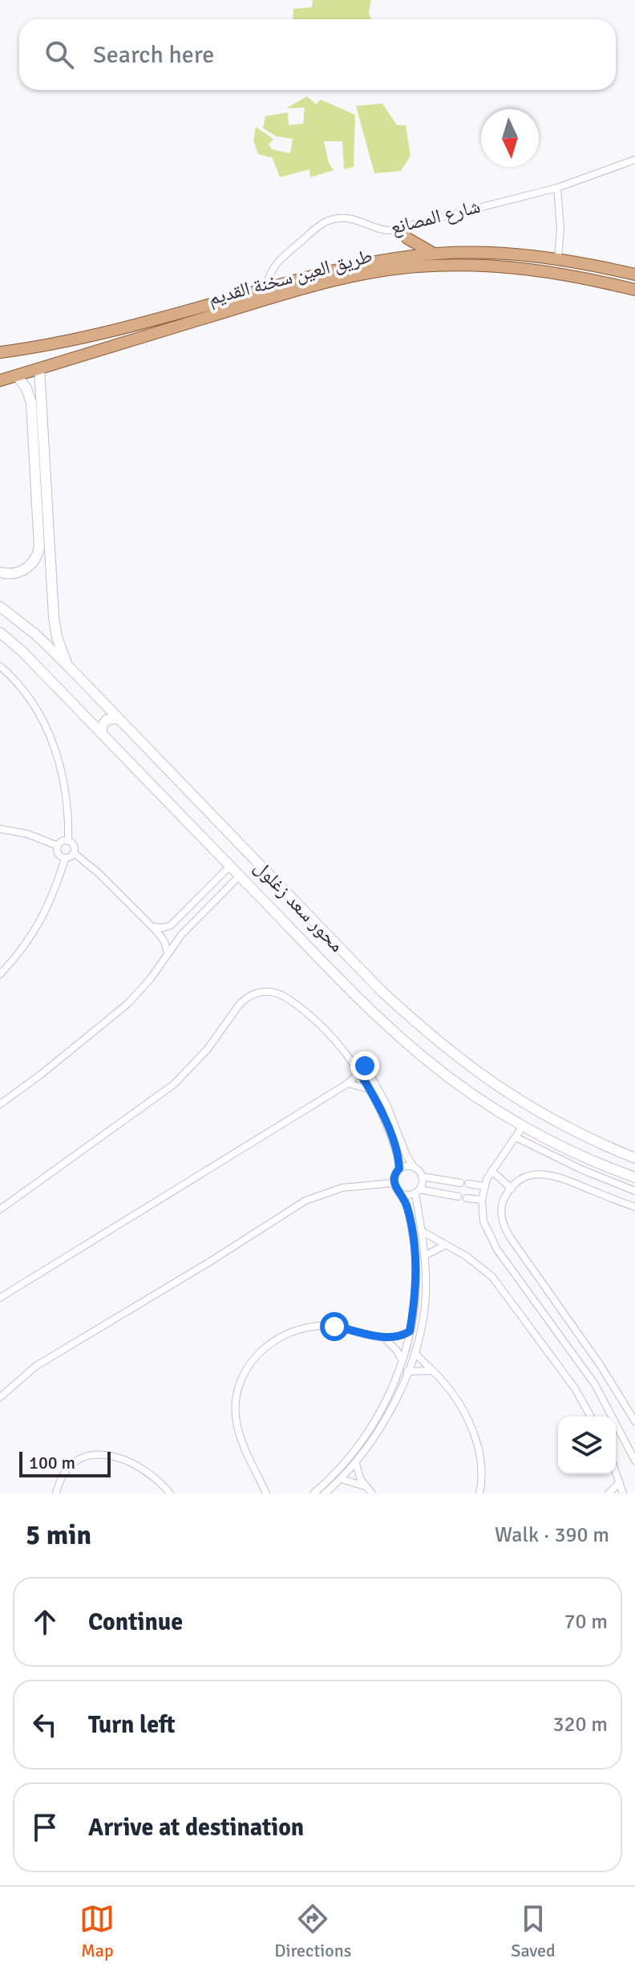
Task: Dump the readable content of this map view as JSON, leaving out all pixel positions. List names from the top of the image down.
{
  "streets": {
    "main road": ["طريق العين سخنة القديم", "محور سعد زغلول"],
    "street": ["شارع المصانع"]
  },
  "crossings": [
    ["شارع المصانع", "طريق العين سخنة القديم"]
  ],
  "scale_bar": "100 m",
  "north": "bottom",
  "page": {
    "search": "Search here",
    "scale": "100 m",
    "heading": ["5 min", "Walk · 390 m"],
    "list": [
      ["Continue", "70 m"],
      ["Turn left", "320 m"],
      "Arrive at destination"
    ],
    "nav": ["Map", "Directions", "Saved"]
  }
}
